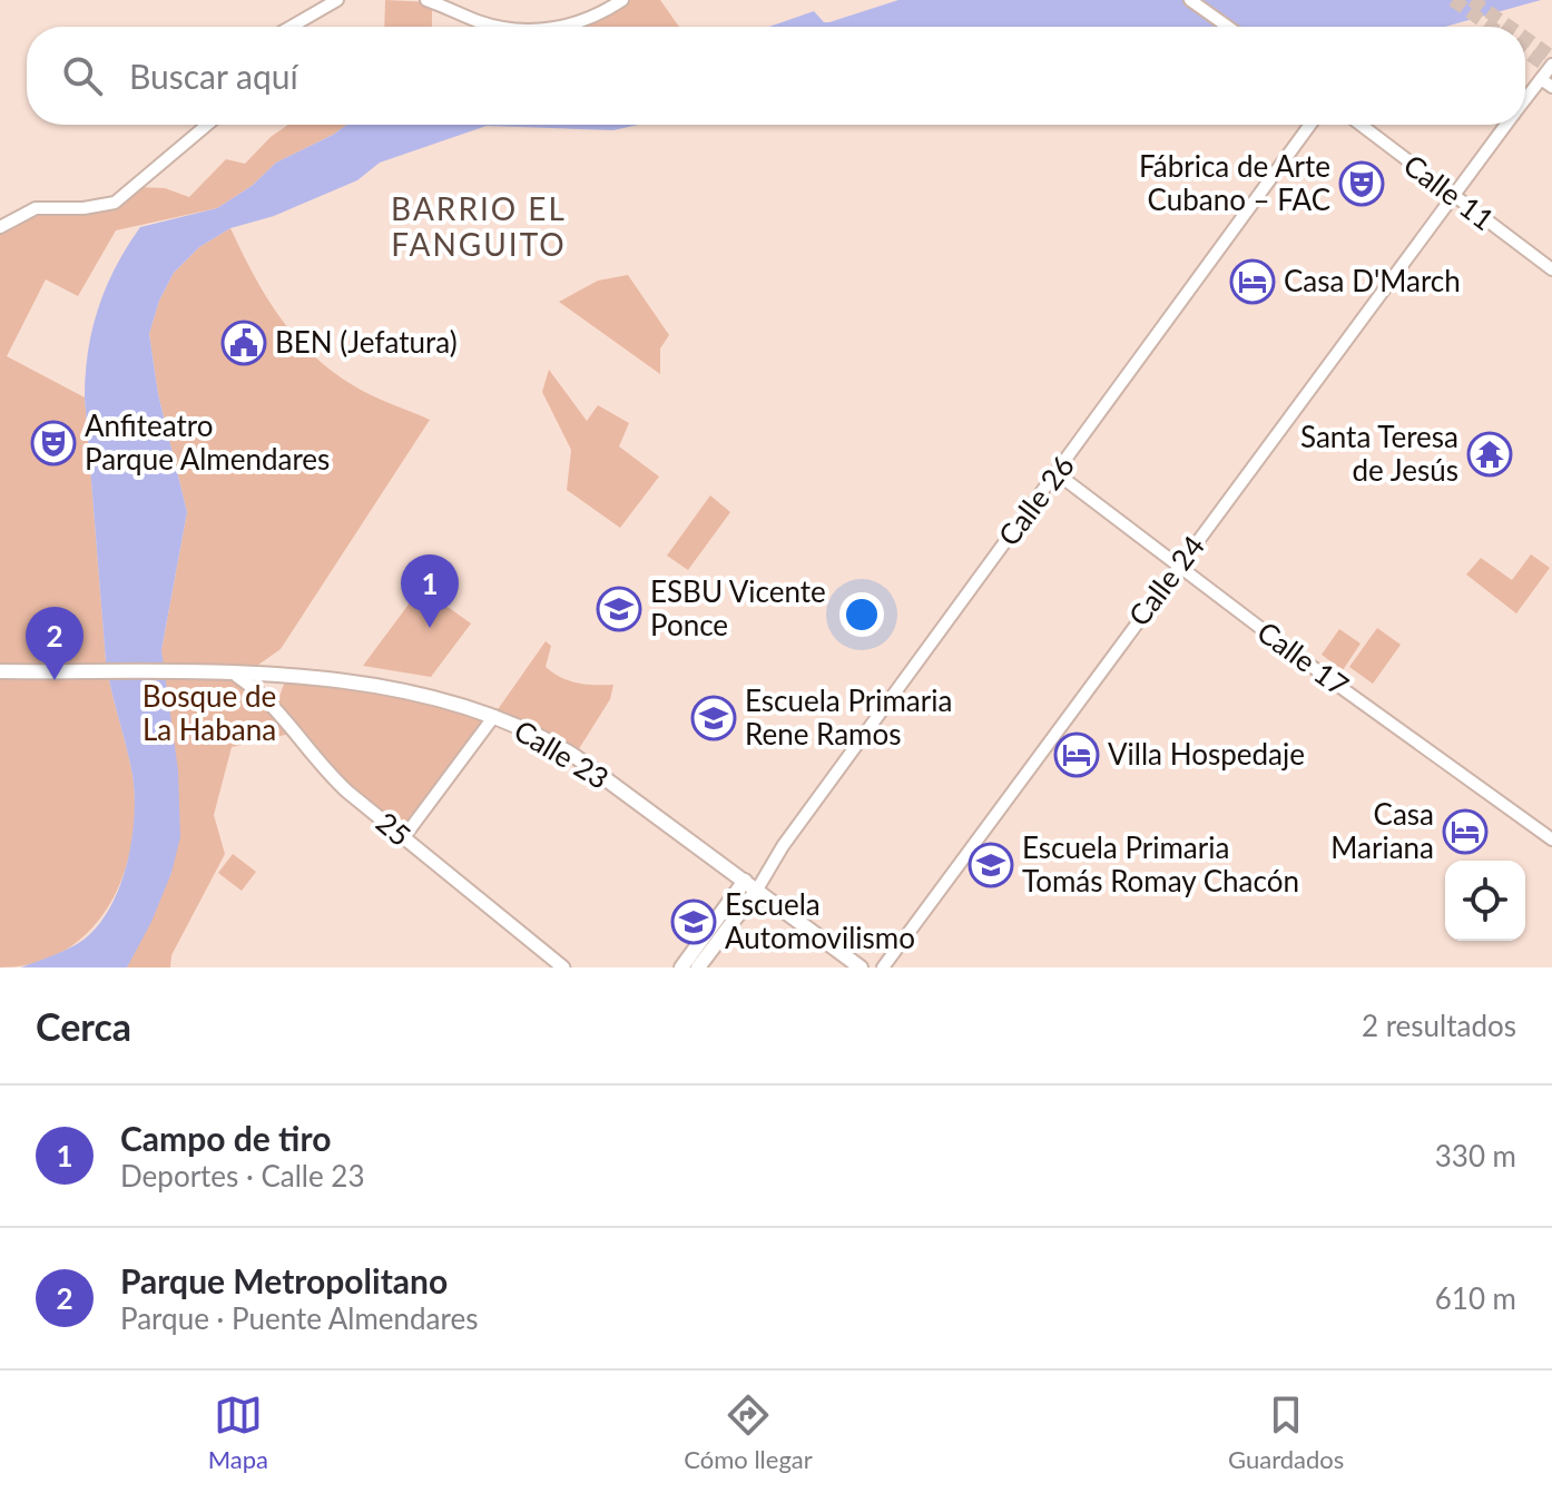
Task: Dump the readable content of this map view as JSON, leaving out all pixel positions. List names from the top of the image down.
{
  "streets": {
    "main road": ["Calle 23", "25"],
    "street": [
      "Calle 11",
      "Calle 26",
      "Calle 24",
      "Calle 17"
    ]
  },
  "crossings": [
    ["Calle 11", "Calle 24"],
    ["Calle 26", "Calle 17"],
    ["Calle 26", "Calle 23"],
    ["Calle 24", "Calle 17"],
    ["Calle 23", "25"]
  ],
  "districts": ["BARRIO EL FANGUITO"],
  "parks": ["Bosque de La Habana"],
  "places": {
    "theatre": ["Fábrica de Arte Cubano – FAC", "Anfiteatro Parque Almendares"],
    "hotel": ["Casa D'March", "Villa Hospedaje", "Casa Mariana"],
    "public building": ["BEN (Jefatura)"],
    "temple": ["Santa Teresa de Jesús"],
    "school or university": [
      "ESBU Vicente Ponce",
      "Escuela Primaria Rene Ramos",
      "Escuela Primaria Tomás Romay Chacón",
      "Escuela Automovilismo"
    ]
  },
  "page": {
    "search": "Buscar aquí",
    "pins": ["1", "2"],
    "heading": ["Cerca", "2 resultados"],
    "list": [
      {
        "mark": "1",
        "name": "Campo de tiro",
        "note": "Deportes · Calle 23",
        "value": "330 m"
      },
      {
        "mark": "2",
        "name": "Parque Metropolitano",
        "note": "Parque · Puente Almendares",
        "value": "610 m"
      }
    ],
    "nav": ["Mapa", "Cómo llegar", "Guardados"]
  }
}
